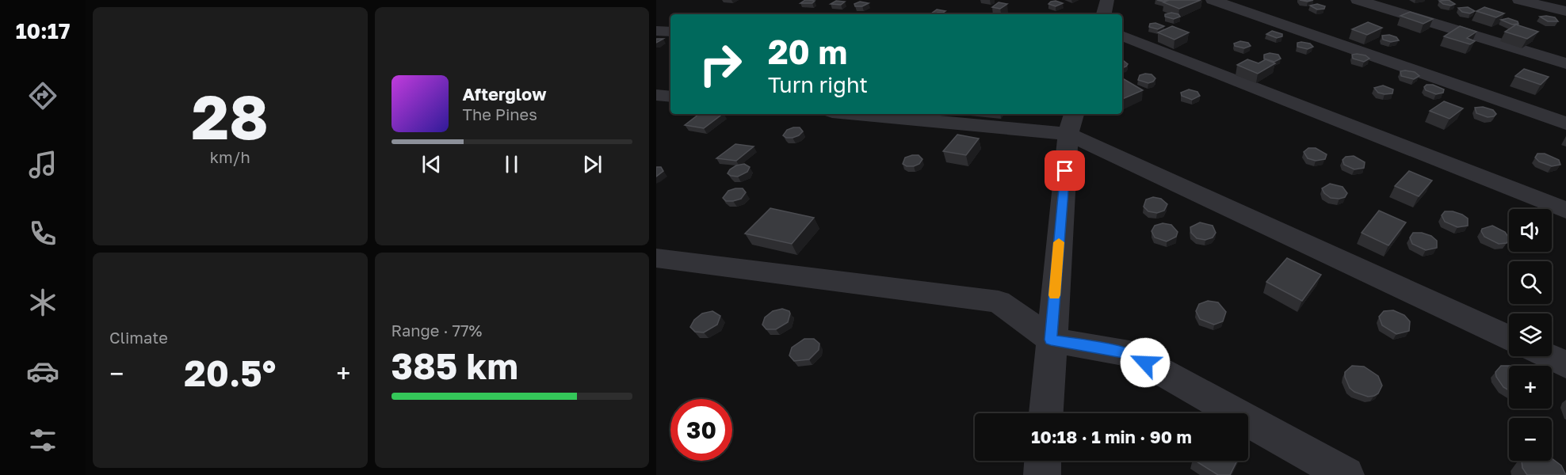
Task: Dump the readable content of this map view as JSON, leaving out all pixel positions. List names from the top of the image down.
{
  "page": {
    "tabs": "10:17",
    "tile": [
      ["28", "km/h"],
      "Climate",
      ["Range · 77%", "385 km"]
    ],
    "turn": ["20 m", "Turn right"],
    "song": ["Afterglow", "The Pines"],
    "map_buttons": ["+", "−"],
    "heat": ["−", "20.5°", "+"],
    "limit": "30",
    "trip": "10:18 · 1 min · 90 m"
  }
}
